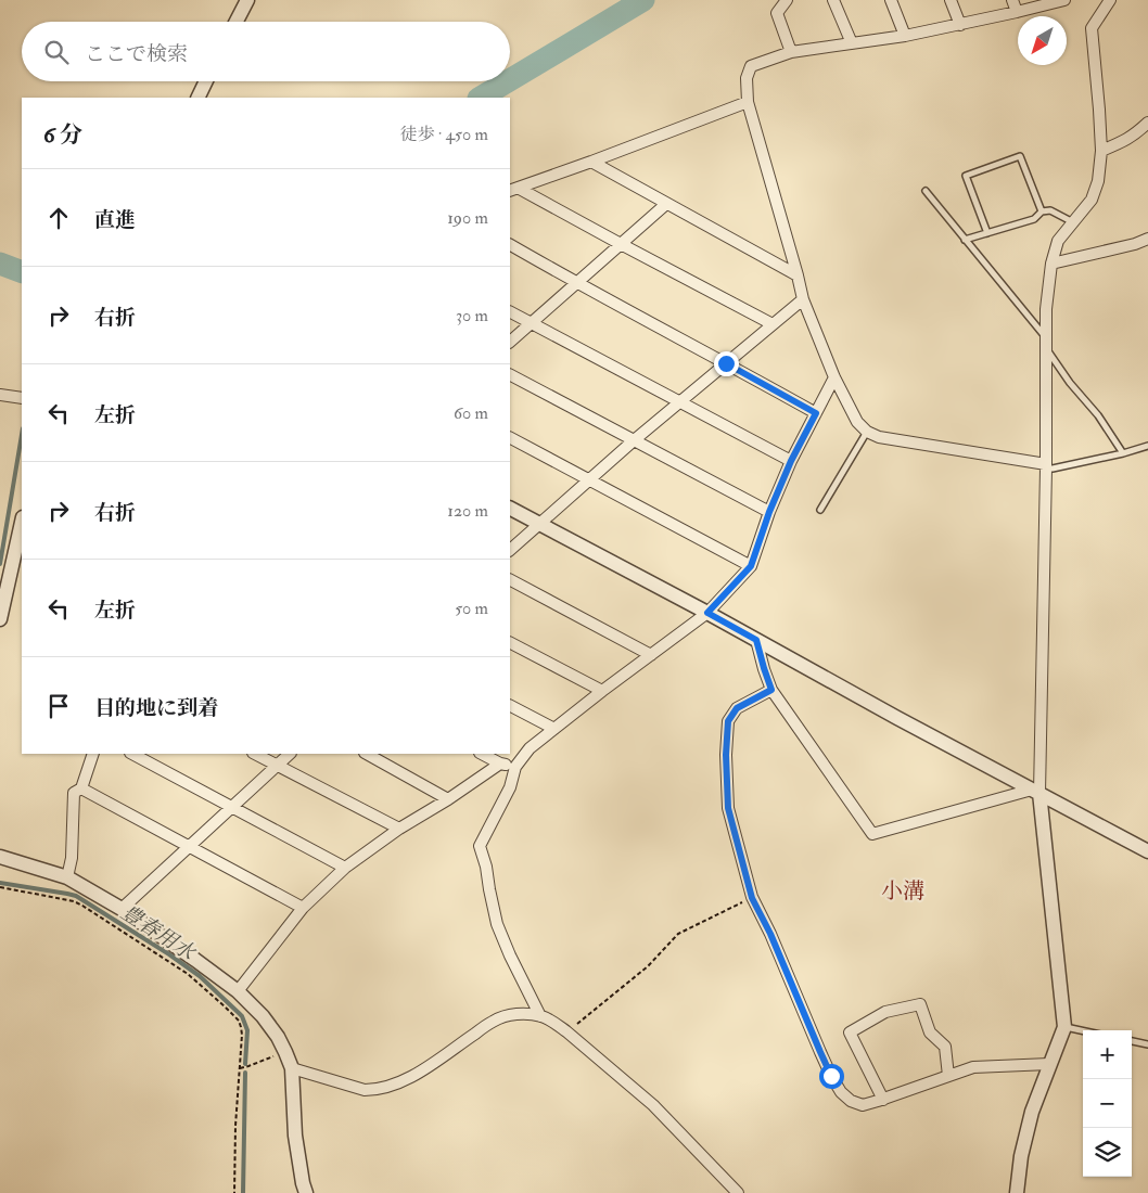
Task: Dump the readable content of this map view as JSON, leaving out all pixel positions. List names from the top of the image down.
{
  "districts": ["小溝"],
  "water": ["豊春用水"],
  "north": "bottom left",
  "page": {
    "search": "ここで検索",
    "heading": ["6 分", "徒歩 · 450 m"],
    "list": [
      ["直進", "190 m"],
      ["右折", "30 m"],
      ["左折", "60 m"],
      ["右折", "120 m"],
      ["左折", "50 m"],
      "目的地に到着"
    ],
    "map_buttons": ["+", "−"]
  }
}
